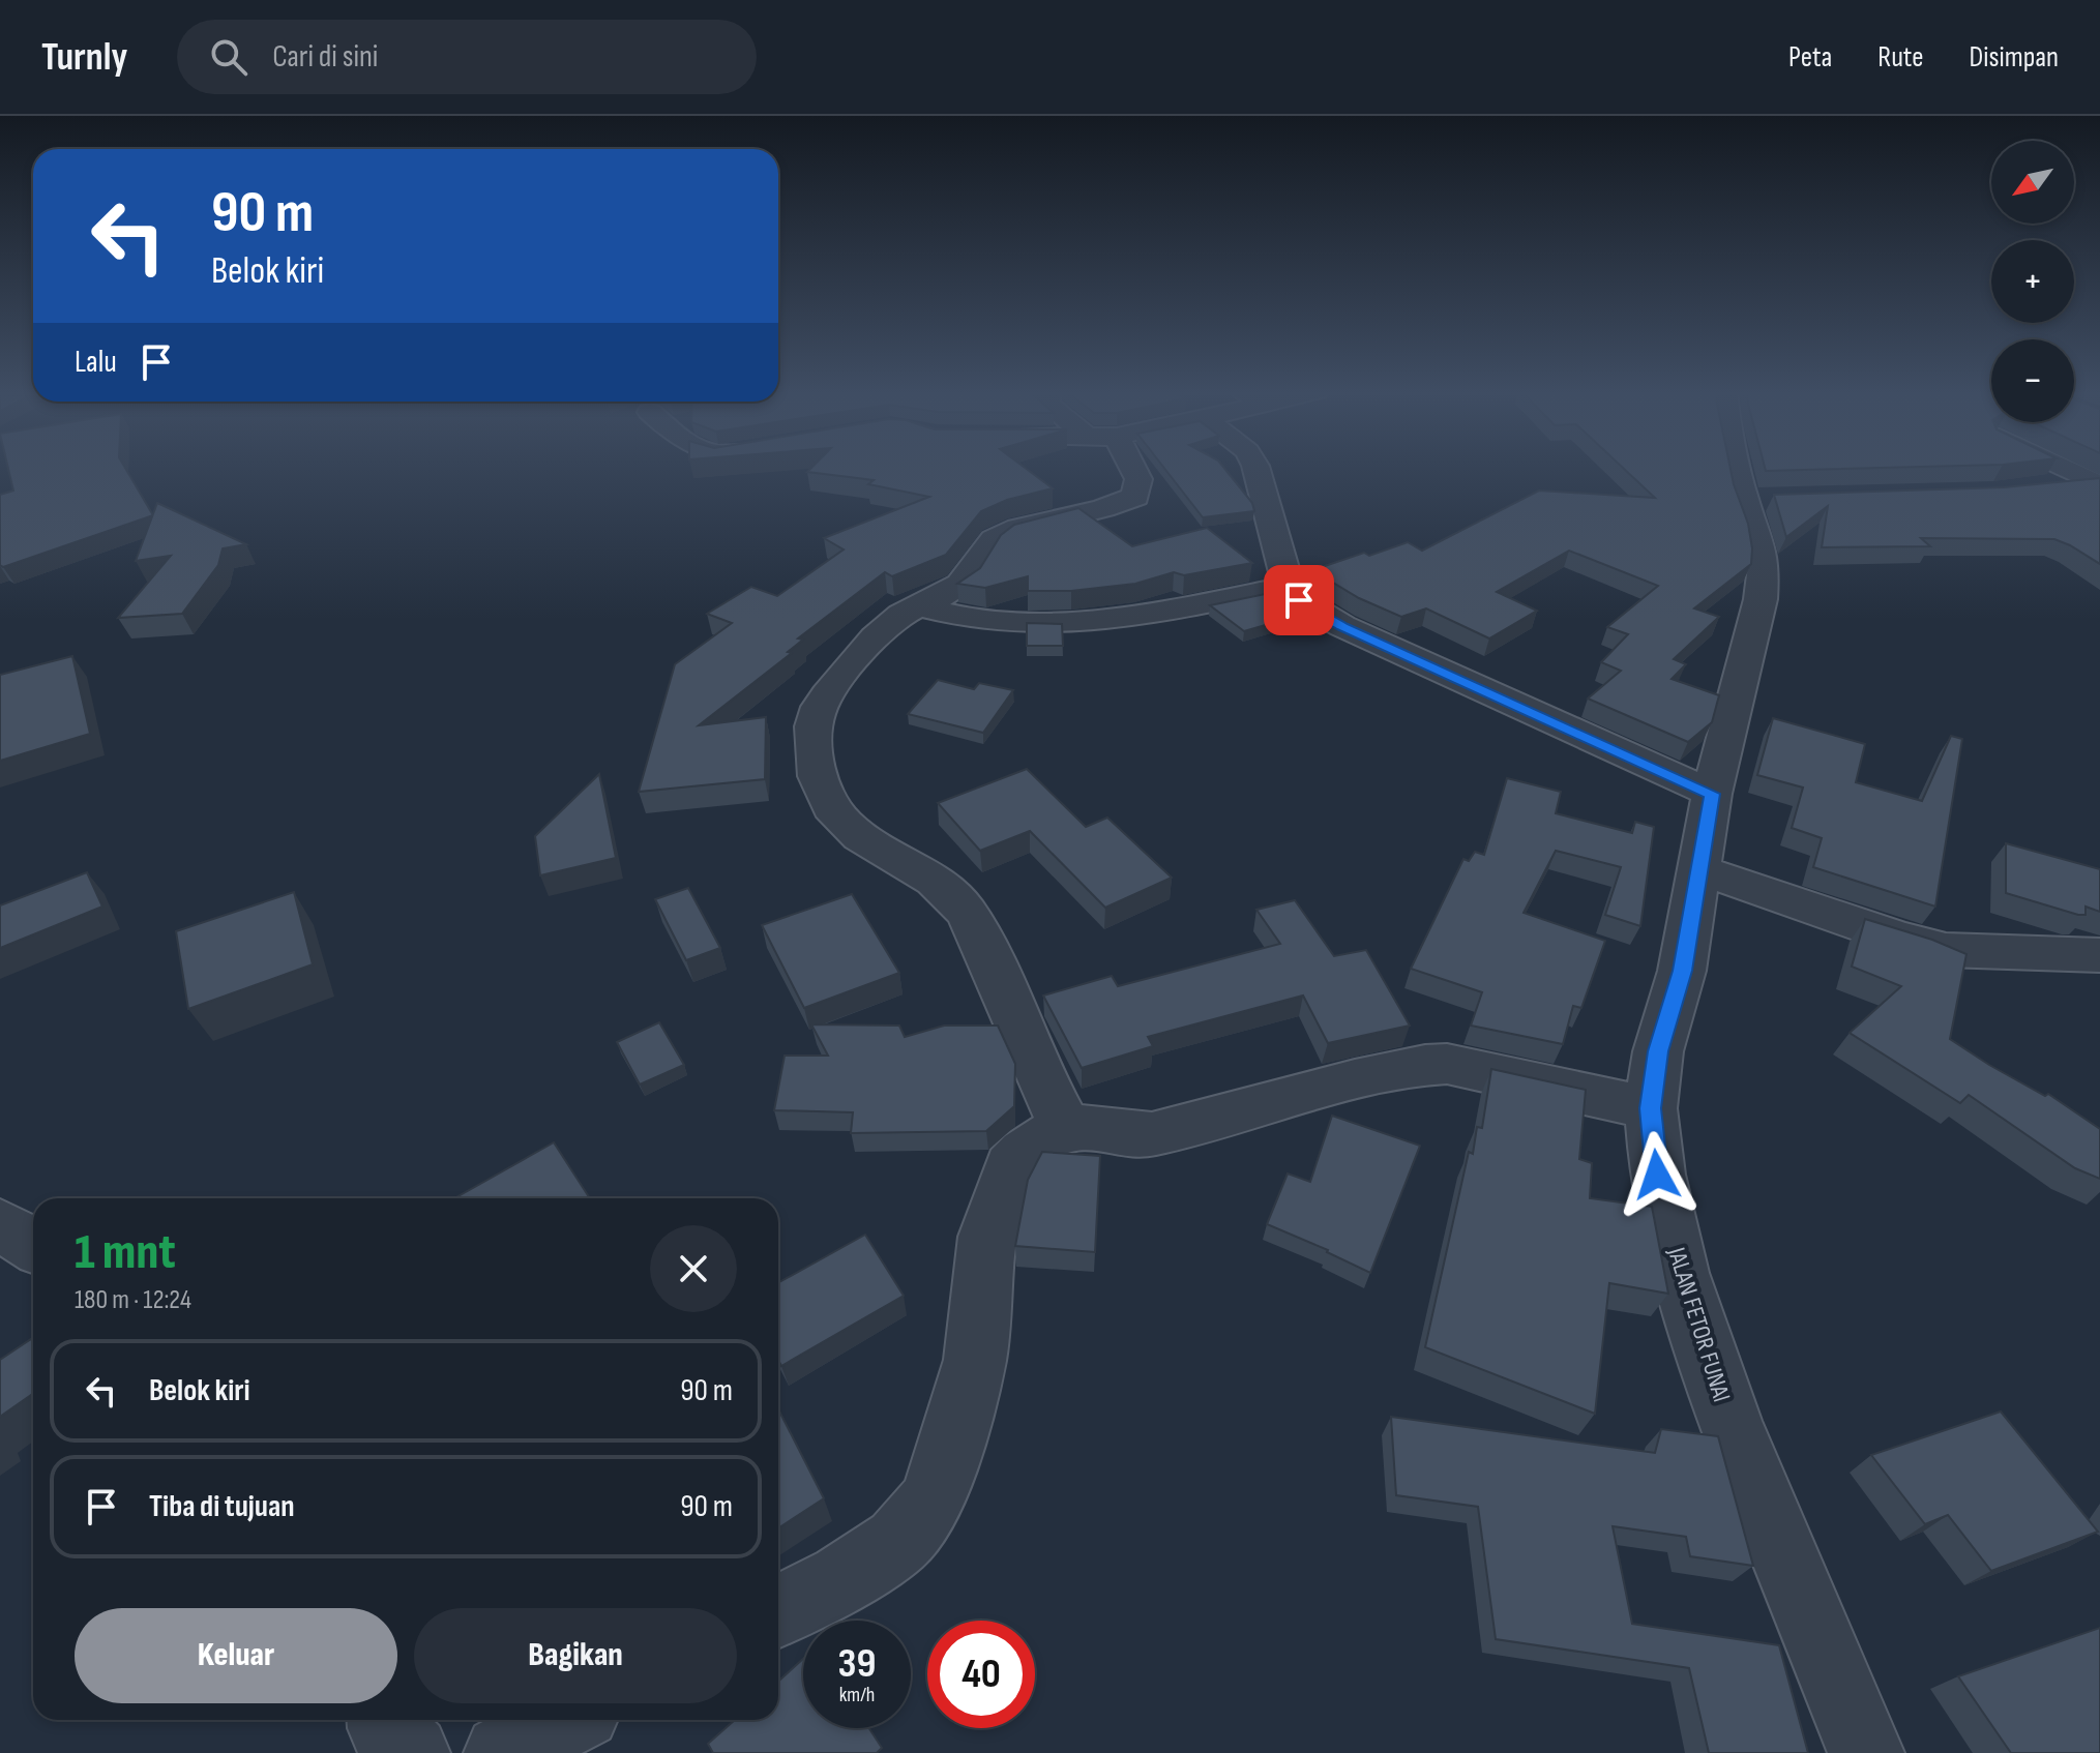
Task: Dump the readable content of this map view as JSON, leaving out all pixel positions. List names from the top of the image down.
{
  "streets": {
    "street": ["JALAN FETOR FUNAI"]
  },
  "north": "bottom left",
  "page": {
    "header": "Turnly",
    "search": "Cari di sini",
    "nav": ["Peta", "Rute", "Disimpan"],
    "map_buttons": ["+", "−"],
    "turn": ["90 m", "Belok kiri"],
    "then": "Lalu",
    "heading": ["1 mnt", "180 m · 12:24"],
    "list": [
      {
        "name": "Belok kiri",
        "value": "90 m"
      },
      {
        "name": "Tiba di tujuan",
        "value": "90 m"
      }
    ],
    "buttons": ["Keluar", "Bagikan"],
    "speed": "39 km/h",
    "limit": "40"
  }
}
